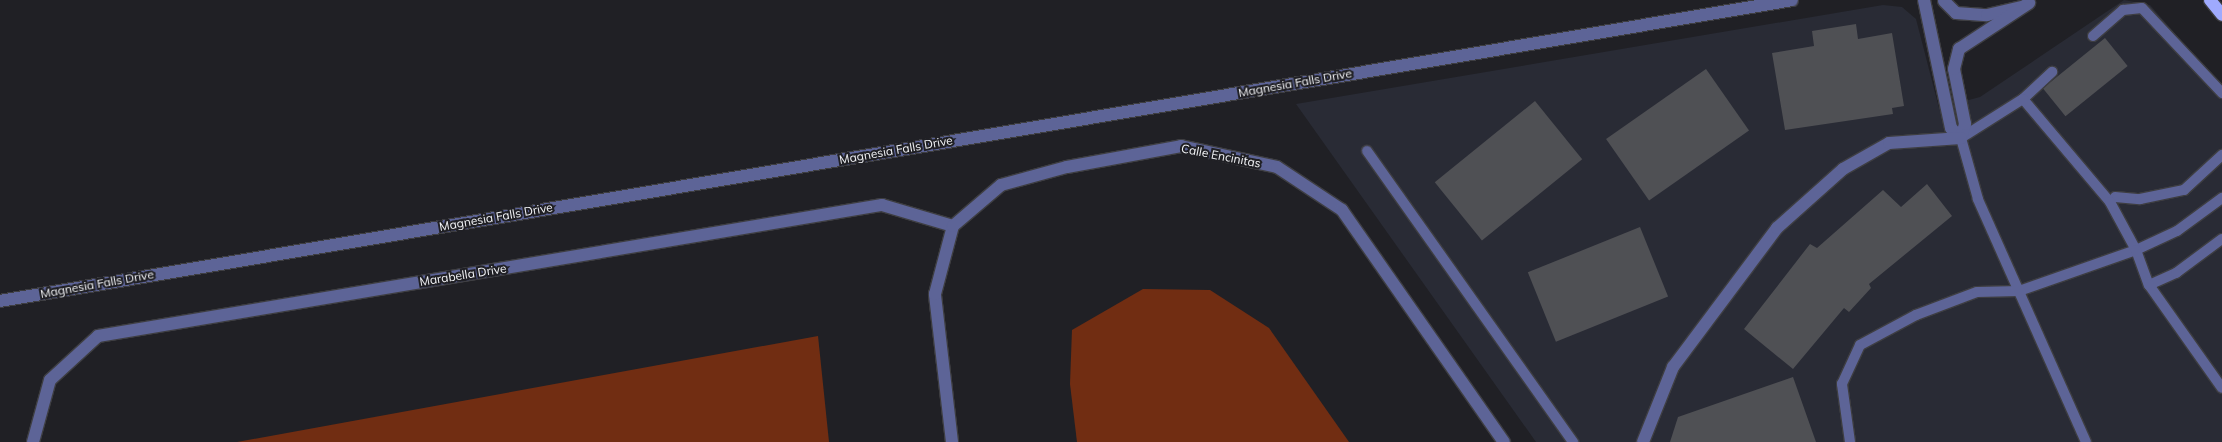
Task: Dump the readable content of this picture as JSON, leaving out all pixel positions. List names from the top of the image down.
{
  "streets": {
    "street": ["Magnesia Falls Drive", "Calle Encinitas", "Marabella Drive"]
  },
  "crossings": [
    ["Calle Encinitas", "Marabella Drive"]
  ]
}
